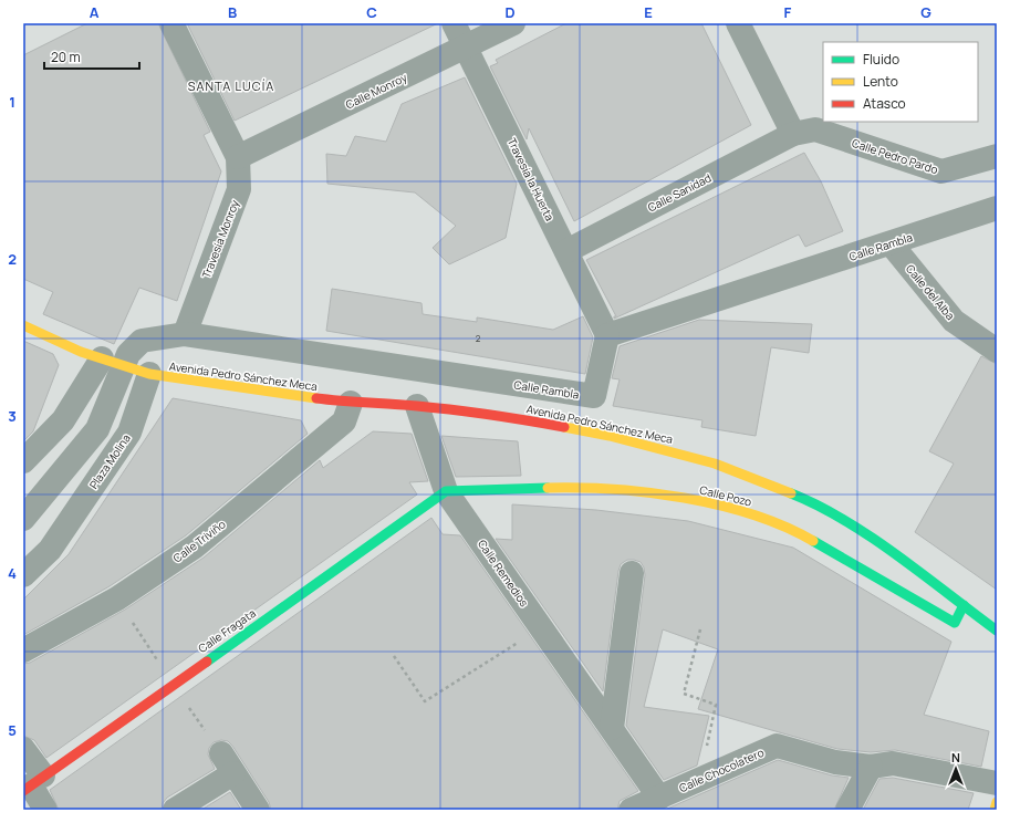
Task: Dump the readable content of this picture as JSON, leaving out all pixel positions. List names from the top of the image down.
{
  "streets": {
    "street": [
      "Calle Monroy",
      "Calle Pedro Pardo",
      "Travesía la Huerta",
      "Calle Sanidad",
      "Travesía Monroy",
      "Calle Rambla",
      "Calle del Alba",
      "Avenida Pedro Sánchez Meca",
      "Plaza Molina",
      "Calle Pozo",
      "Calle Triviño",
      "Calle Remedios",
      "Calle Fragata",
      "Calle Chocolatero"
    ]
  },
  "crossings": [
    ["Calle Monroy", "Travesía la Huerta"],
    ["Calle Monroy", "Travesía Monroy"],
    ["Calle Pedro Pardo", "Calle Sanidad"],
    ["Travesía la Huerta", "Calle Sanidad"],
    ["Travesía la Huerta", "Calle Rambla"],
    ["Travesía Monroy", "Calle Rambla"],
    ["Calle Rambla", "Calle del Alba"],
    ["Avenida Pedro Sánchez Meca", "Plaza Molina"],
    ["Avenida Pedro Sánchez Meca", "Calle Pozo"],
    ["Avenida Pedro Sánchez Meca", "Calle Triviño"],
    ["Avenida Pedro Sánchez Meca", "Calle Remedios"],
    ["Calle Pozo", "Calle Remedios"],
    ["Calle Pozo", "Calle Fragata"],
    ["Calle Remedios", "Calle Fragata"],
    ["Calle Remedios", "Calle Chocolatero"]
  ],
  "districts": ["SANTA LUCÍA"],
  "house_numbers": ["2"],
  "legend": ["Fluido", "Lento", "Atasco"],
  "scale_bar": "20 m",
  "north": "top",
  "grid": {
    "columns": [
      "A",
      "B",
      "C",
      "D",
      "E",
      "F",
      "G"
    ],
    "rows": [
      "1",
      "2",
      "3",
      "4",
      "5"
    ]
  }
}
